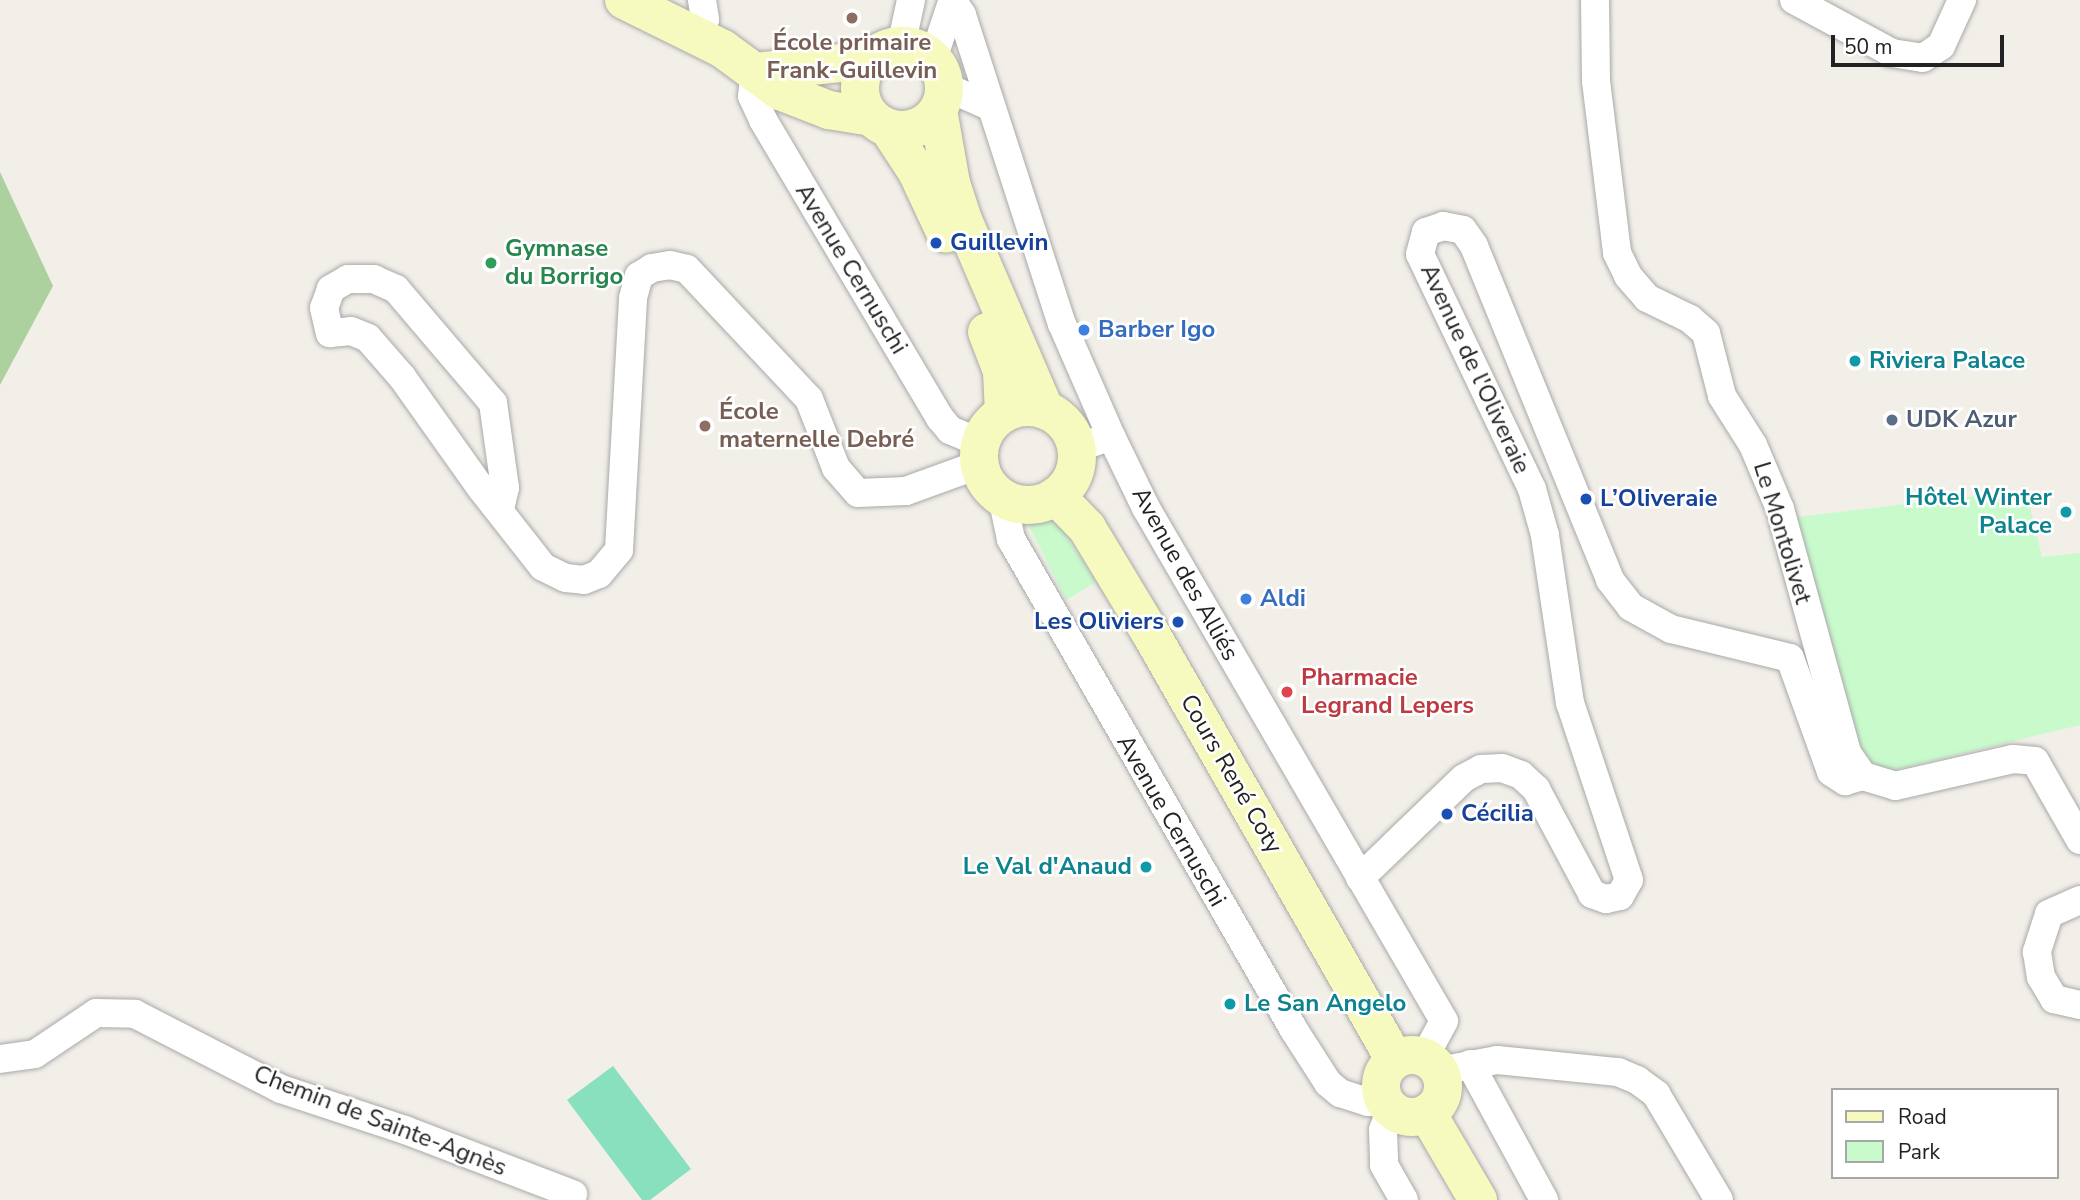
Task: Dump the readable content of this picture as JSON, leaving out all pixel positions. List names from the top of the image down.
{
  "streets": {
    "street": [
      "Avenue Cernuschi",
      "Avenue de l'Oliveraie",
      "Le Montolivet",
      "Avenue des Alliés",
      "Cours René Coty",
      "Chemin de Sainte-Agnès"
    ]
  },
  "crossings": [
    ["Avenue Cernuschi", "Avenue des Alliés"],
    ["Avenue Cernuschi", "Cours René Coty"],
    ["Avenue de l'Oliveraie", "Le Montolivet"],
    ["Avenue de l'Oliveraie", "Avenue des Alliés"],
    ["Avenue des Alliés", "Cours René Coty"]
  ],
  "places": [
    "École primaire Frank-Guillevin",
    "Guillevin",
    "Gymnase du Borrigo",
    "Barber Igo",
    "Riviera Palace",
    "UDK Azur",
    "École maternelle Debré",
    "L’Oliveraie",
    "Hôtel Winter Palace",
    "Aldi",
    "Les Oliviers",
    "Pharmacie Legrand Lepers",
    "Cécilia",
    "Le Val d'Anaud",
    "Le San Angelo"
  ],
  "legend": ["Road", "Park"],
  "scale_bar": "50 m"
}
